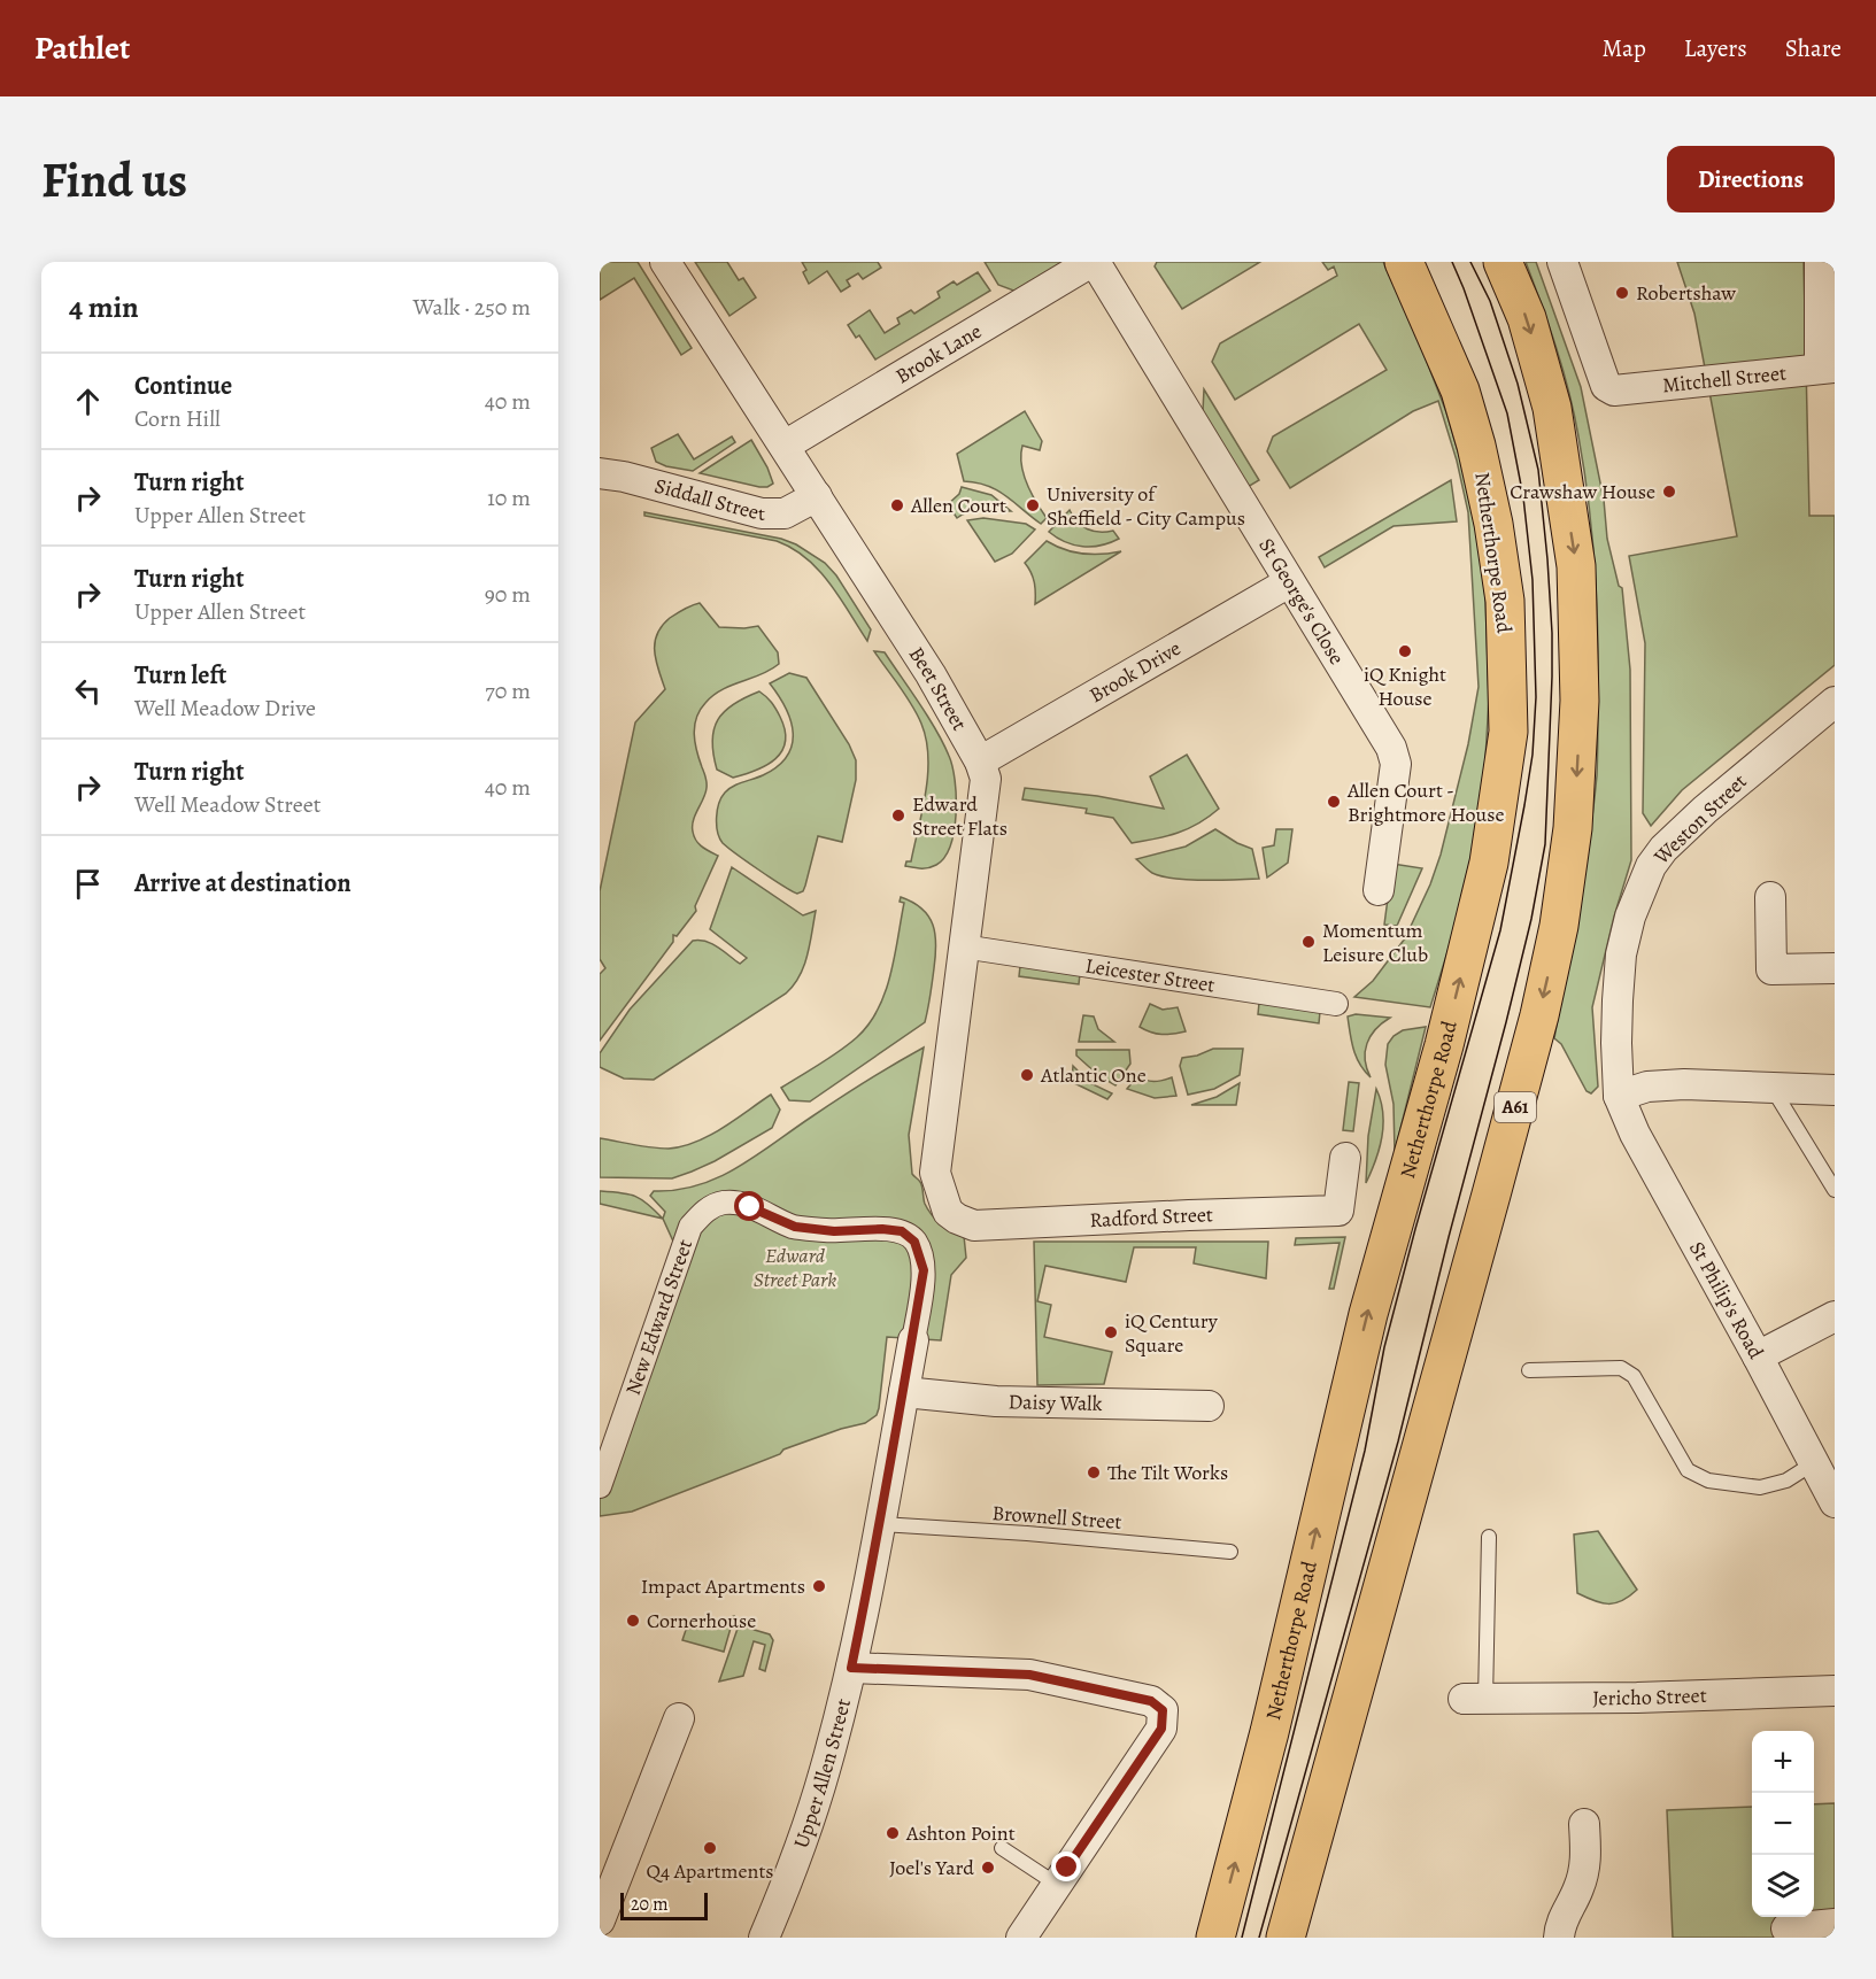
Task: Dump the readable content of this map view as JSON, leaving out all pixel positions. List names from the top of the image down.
{
  "streets": {
    "highway": ["Netherthorpe Road", "A61"],
    "street": [
      "Brook Lane",
      "Mitchell Street",
      "Siddall Street",
      "St George's Close",
      "Brook Drive",
      "Beet Street",
      "Weston Street",
      "Leicester Street",
      "Radford Street",
      "St Philip's Road",
      "New Edward Street",
      "Daisy Walk",
      "Jericho Street",
      "Upper Allen Street"
    ],
    "lane": ["Brownell Street"]
  },
  "crossings": [
    ["Brook Lane", "St George's Close"],
    ["Brook Lane", "Beet Street"],
    ["Siddall Street", "Beet Street"],
    ["St George's Close", "Brook Drive"],
    ["Brook Drive", "Beet Street"],
    ["Beet Street", "Leicester Street"],
    ["Beet Street", "Radford Street"],
    ["Weston Street", "St Philip's Road"],
    ["New Edward Street", "Upper Allen Street"],
    ["Daisy Walk", "Upper Allen Street"],
    ["Brownell Street", "Upper Allen Street"]
  ],
  "parks": ["Edward Street Park"],
  "places": [
    "Robertshaw",
    "Crawshaw House",
    "Allen Court",
    "University of Sheffield - City Campus",
    "iQ Knight House",
    "Allen Court - Brightmore House",
    "Edward Street Flats",
    "Momentum Leisure Club",
    "Atlantic One",
    "iQ Century Square",
    "The Tilt Works",
    "Impact Apartments",
    "Cornerhouse",
    "Ashton Point",
    "Q4 Apartments",
    "Joel's Yard"
  ],
  "scale_bar": "20 m",
  "page": {
    "header": "Pathlet",
    "nav": ["Map", "Layers", "Share"],
    "buttons": "Directions",
    "title": "Find us",
    "heading": ["4 min", "Walk · 250 m"],
    "list": [
      ["Continue", "Corn Hill", "40 m"],
      ["Turn right", "Upper Allen Street", "10 m"],
      ["Turn right", "Upper Allen Street", "90 m"],
      ["Turn left", "Well Meadow Drive", "70 m"],
      ["Turn right", "Well Meadow Street", "40 m"],
      "Arrive at destination"
    ],
    "map_buttons": ["+", "−"],
    "scale": "20 m"
  }
}
